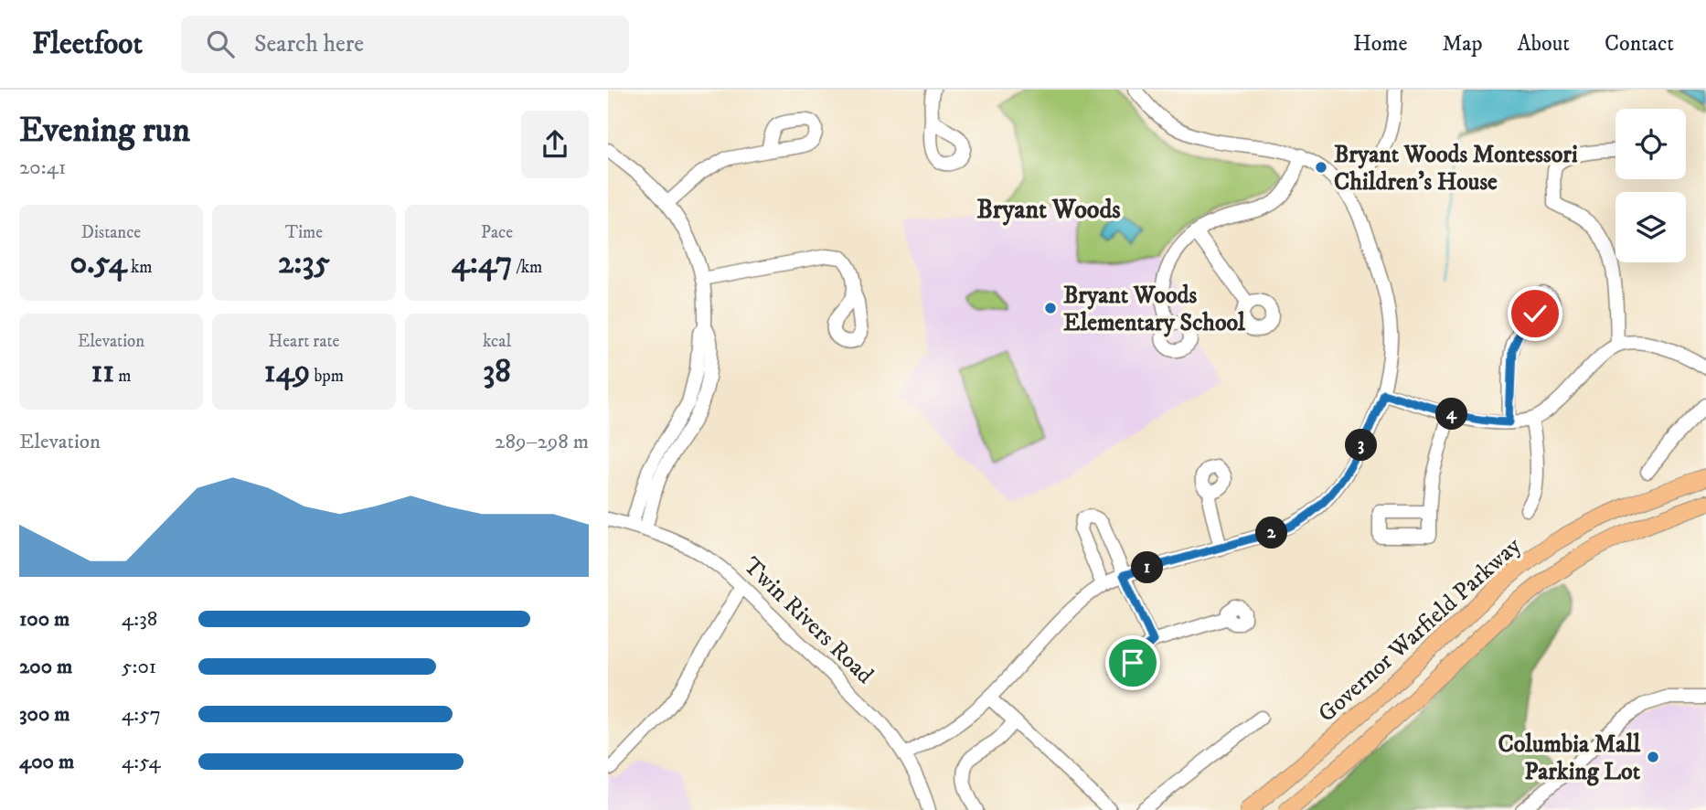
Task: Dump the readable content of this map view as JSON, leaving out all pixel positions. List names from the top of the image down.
{
  "streets": {
    "main road": ["Governor Warfield Parkway"],
    "street": ["Twin Rivers Road"]
  },
  "districts": ["Bryant Woods"],
  "places": ["Bryant Woods Montessori Children's House", "Bryant Woods Elementary School", "Columbia Mall Parking Lot"],
  "page": {
    "header": "Fleetfoot",
    "search": "Search here",
    "nav": [
      "Home",
      "Map",
      "About",
      "Contact"
    ],
    "heading": ["Evening run", "20:41"],
    "stats": [
      ["Distance", "0.54 km"],
      ["Time", "2:35"],
      ["Pace", "4:47 /km"],
      ["Elevation", "11 m"],
      ["Heart rate", "149 bpm"],
      ["kcal", "38"]
    ],
    "pins": [
      "4",
      "3",
      "2",
      "1"
    ],
    "chart": ["Elevation", "289–298 m"],
    "list": [
      {
        "name": "100 m",
        "note": "4:38"
      },
      {
        "name": "200 m",
        "note": "5:01"
      },
      {
        "name": "300 m",
        "note": "4:57"
      },
      {
        "name": "400 m",
        "note": "4:54"
      }
    ]
  }
}
